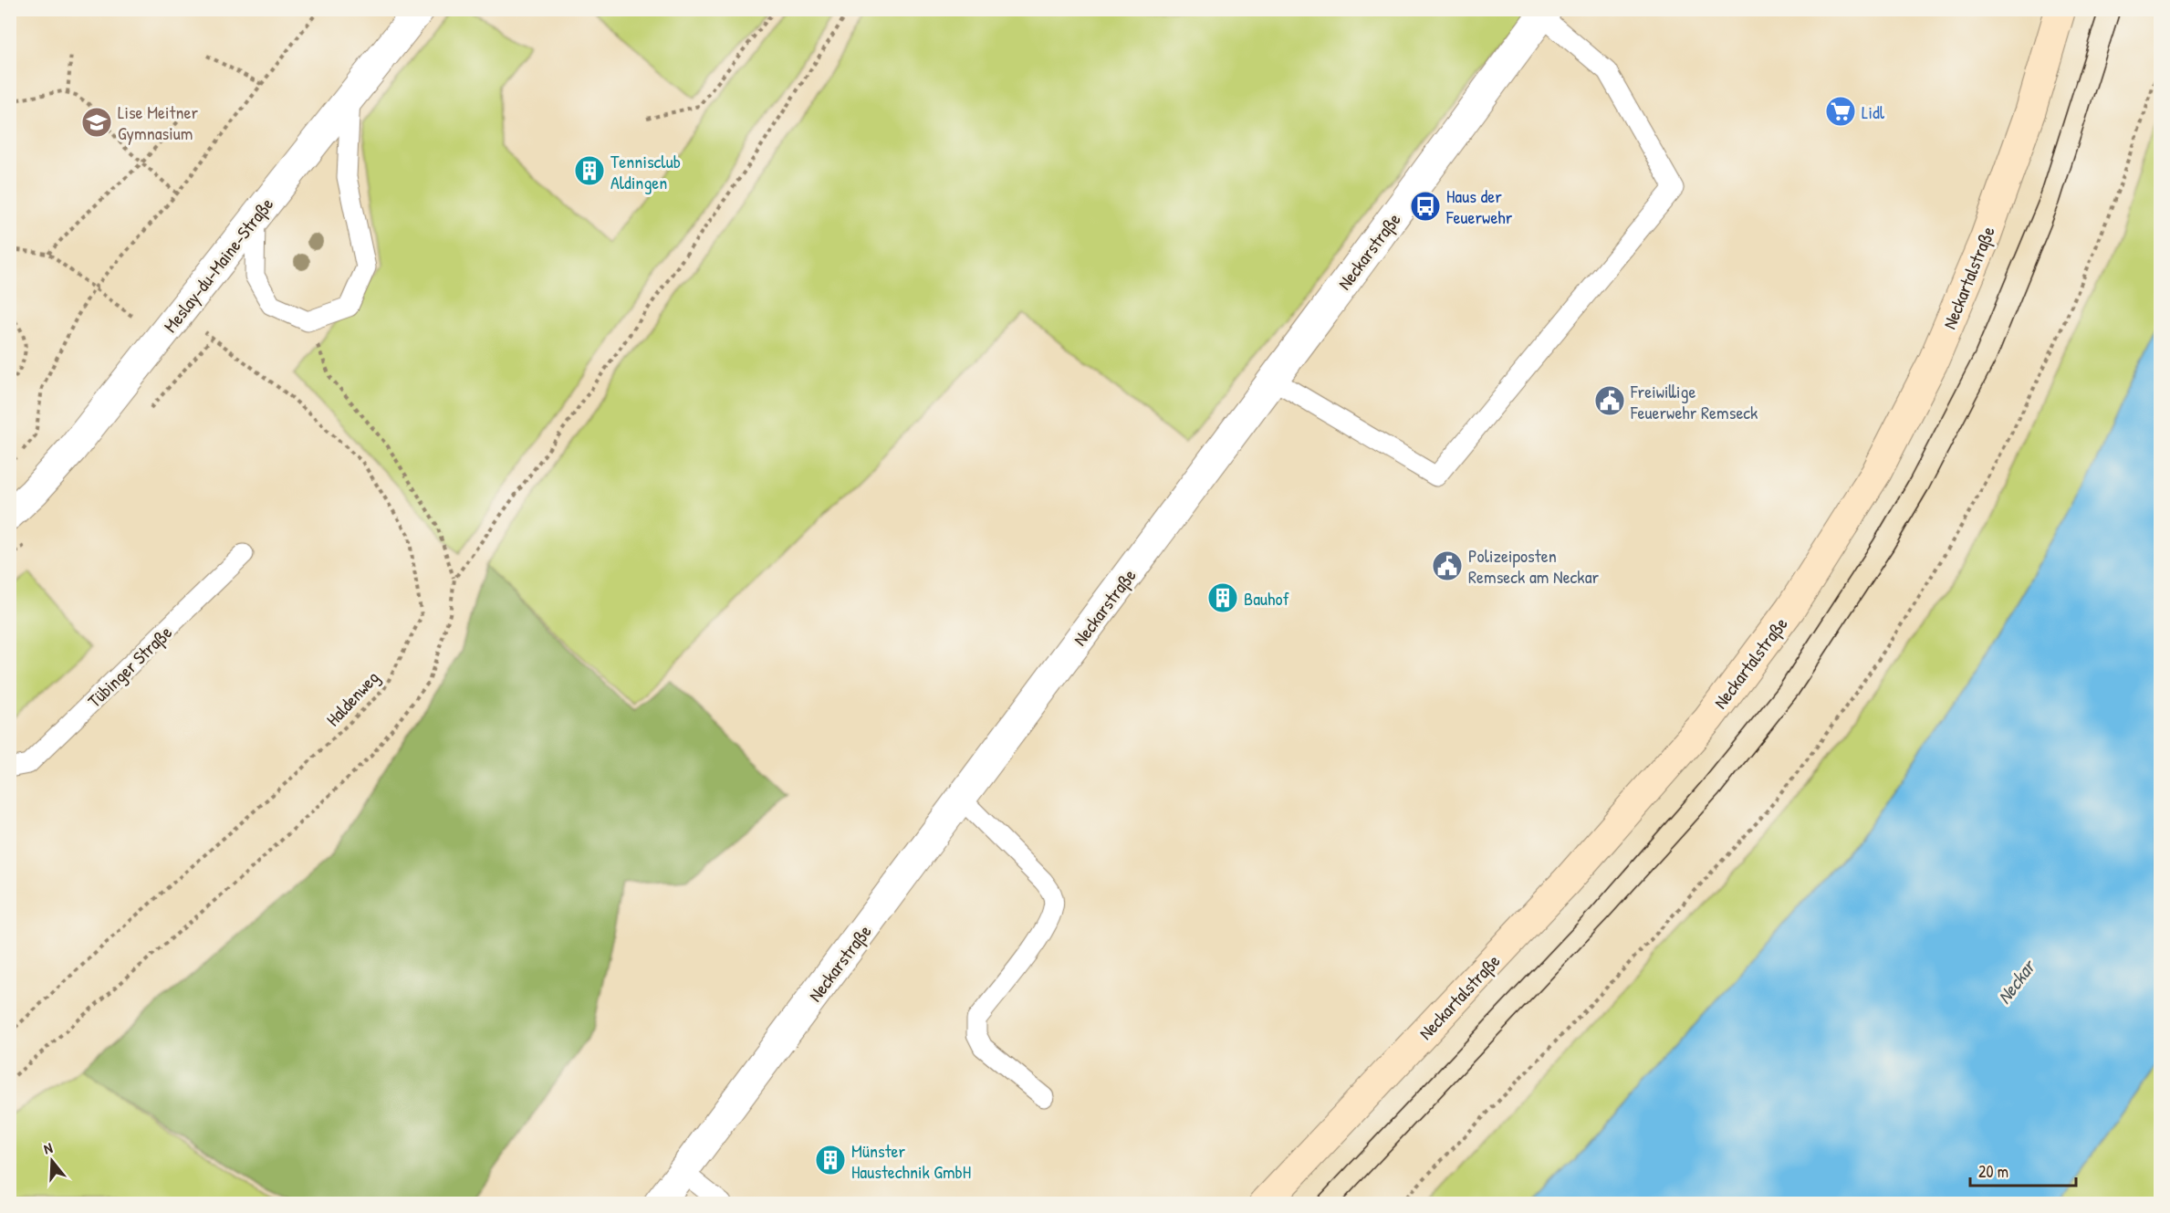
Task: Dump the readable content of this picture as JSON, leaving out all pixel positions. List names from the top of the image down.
{
  "streets": {
    "main road": ["Neckartalstraße"],
    "street": ["Neckarstraße", "Meslay-du-Maine-Straße"],
    "lane": ["Tübinger Straße"],
    "path": ["Haldenweg"]
  },
  "crossings": [
    ["Meslay-du-Maine-Straße", "Haldenweg"]
  ],
  "water": ["Neckar"],
  "places": {
    "supermarket": ["Lidl"],
    "school or university": ["Lise Meitner Gymnasium"],
    "building": ["Tennisclub Aldingen", "Bauhof", "Münster Haustechnik GmbH"],
    "bus stop": ["Haus der Feuerwehr"],
    "public building": ["Freiwillige Feuerwehr Remseck", "Polizeiposten Remseck am Neckar"]
  },
  "scale_bar": "20 m",
  "north": "top"
}
